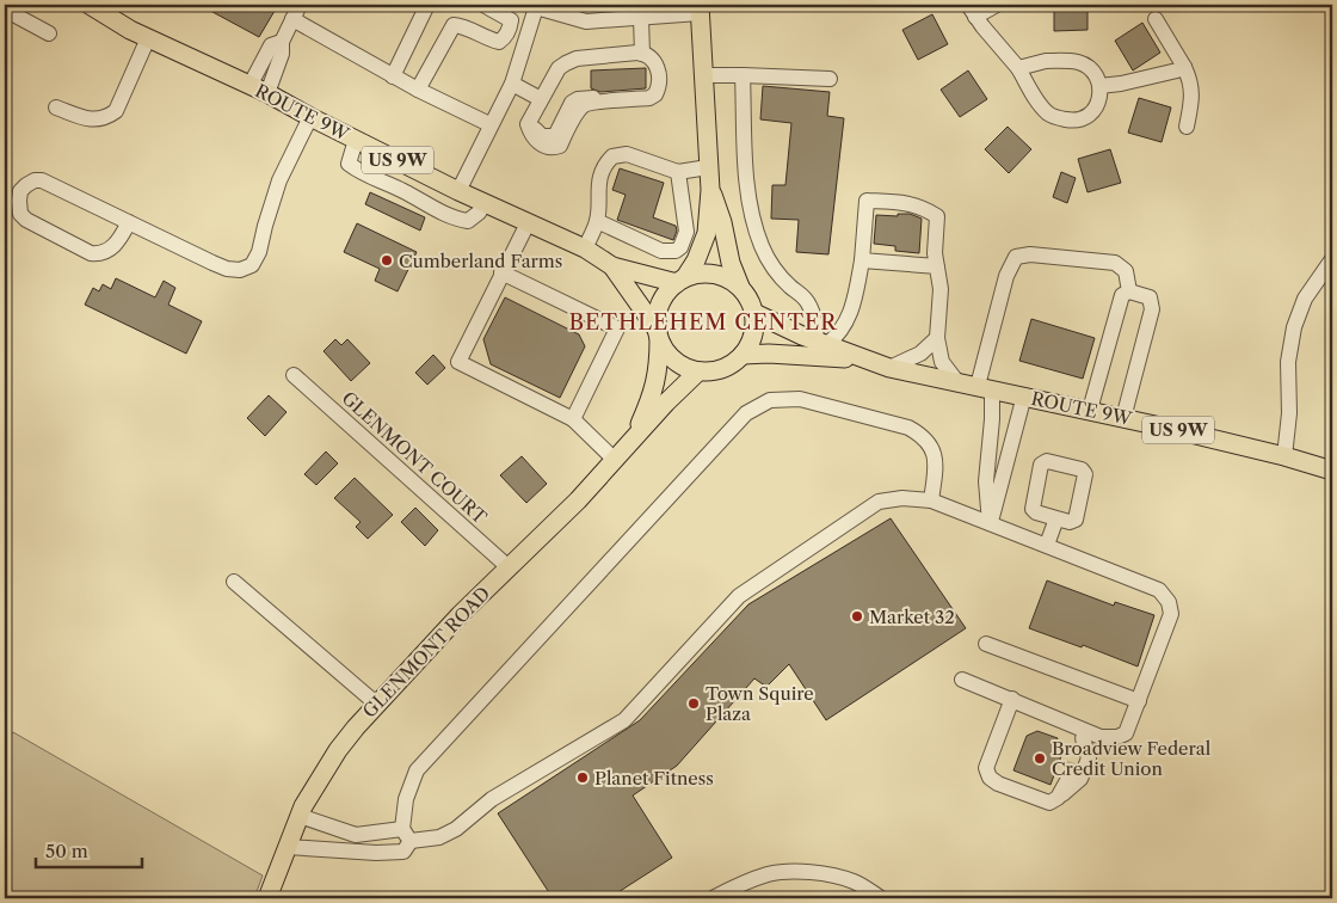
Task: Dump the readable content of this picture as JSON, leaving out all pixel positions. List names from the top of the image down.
{
  "streets": {
    "main road": ["ROUTE 9W", "US 9W", "GLENMONT ROAD"],
    "street": ["GLENMONT COURT"]
  },
  "crossings": [
    ["ROUTE 9W", "GLENMONT ROAD"],
    ["GLENMONT COURT", "GLENMONT ROAD"]
  ],
  "districts": ["BETHLEHEM CENTER"],
  "places": [
    "Cumberland Farms",
    "Market 32",
    "Town Squire Plaza",
    "Broadview Federal Credit Union",
    "Planet Fitness"
  ],
  "scale_bar": "50 m"
}
